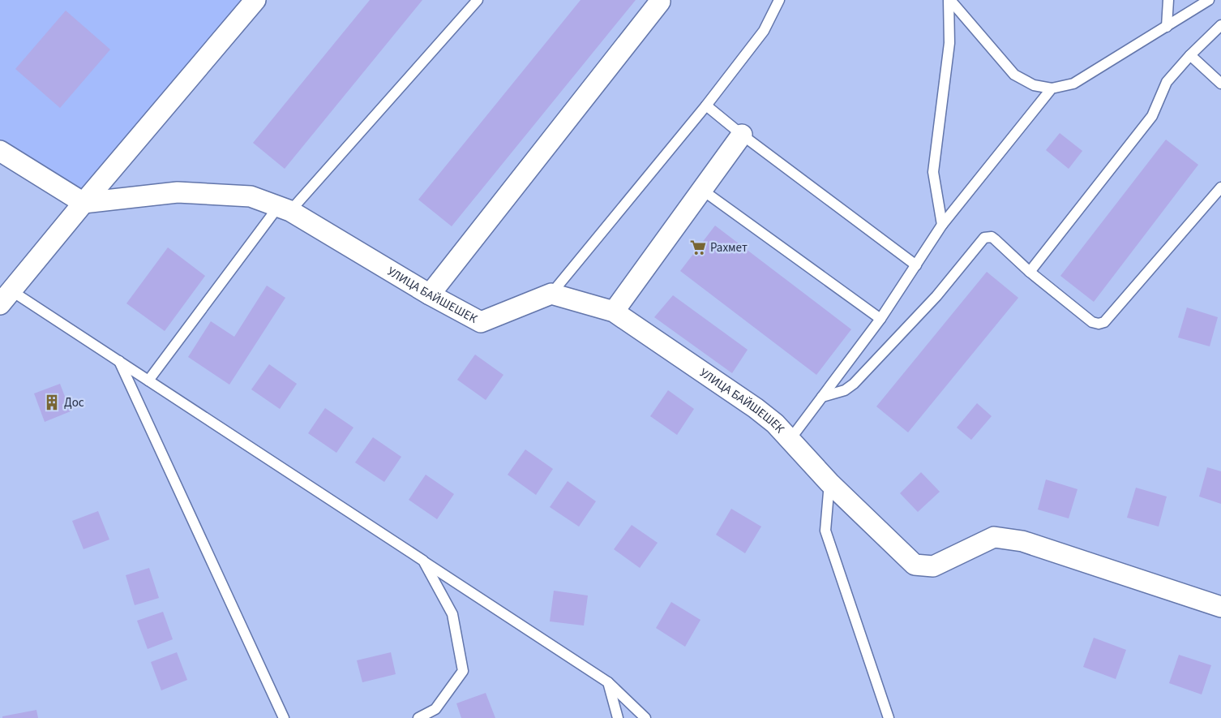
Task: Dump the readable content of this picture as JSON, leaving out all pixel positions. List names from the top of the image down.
{
  "streets": {
    "street": ["УЛИЦА БАЙШЕШЕК"]
  },
  "places": {
    "supermarket": ["Рахмет"],
    "building": ["Дос"]
  }
}
